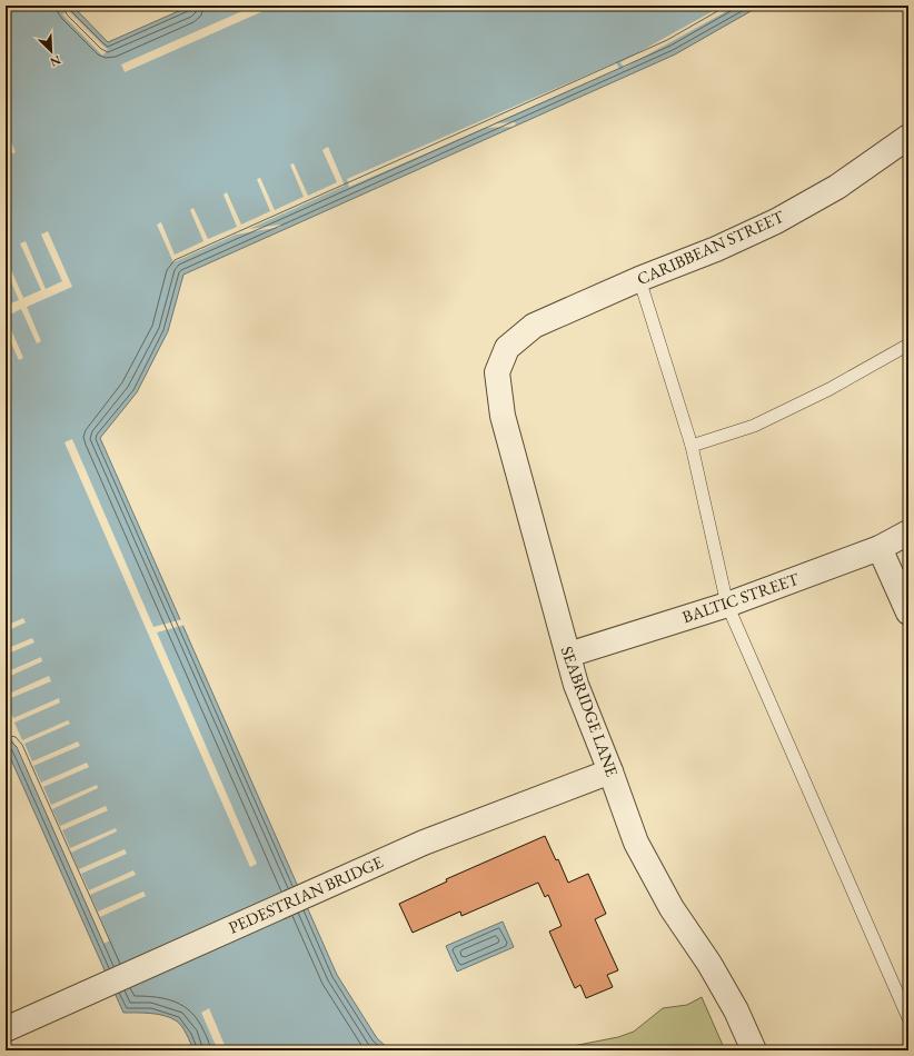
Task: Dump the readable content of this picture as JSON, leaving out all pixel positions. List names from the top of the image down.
{
  "streets": {
    "street": [
      "CARIBBEAN STREET",
      "BALTIC STREET",
      "SEABRIDGE LANE",
      "PEDESTRIAN BRIDGE"
    ]
  },
  "crossings": [
    ["CARIBBEAN STREET", "SEABRIDGE LANE"],
    ["BALTIC STREET", "SEABRIDGE LANE"],
    ["SEABRIDGE LANE", "PEDESTRIAN BRIDGE"]
  ],
  "north": "bottom right"
}
